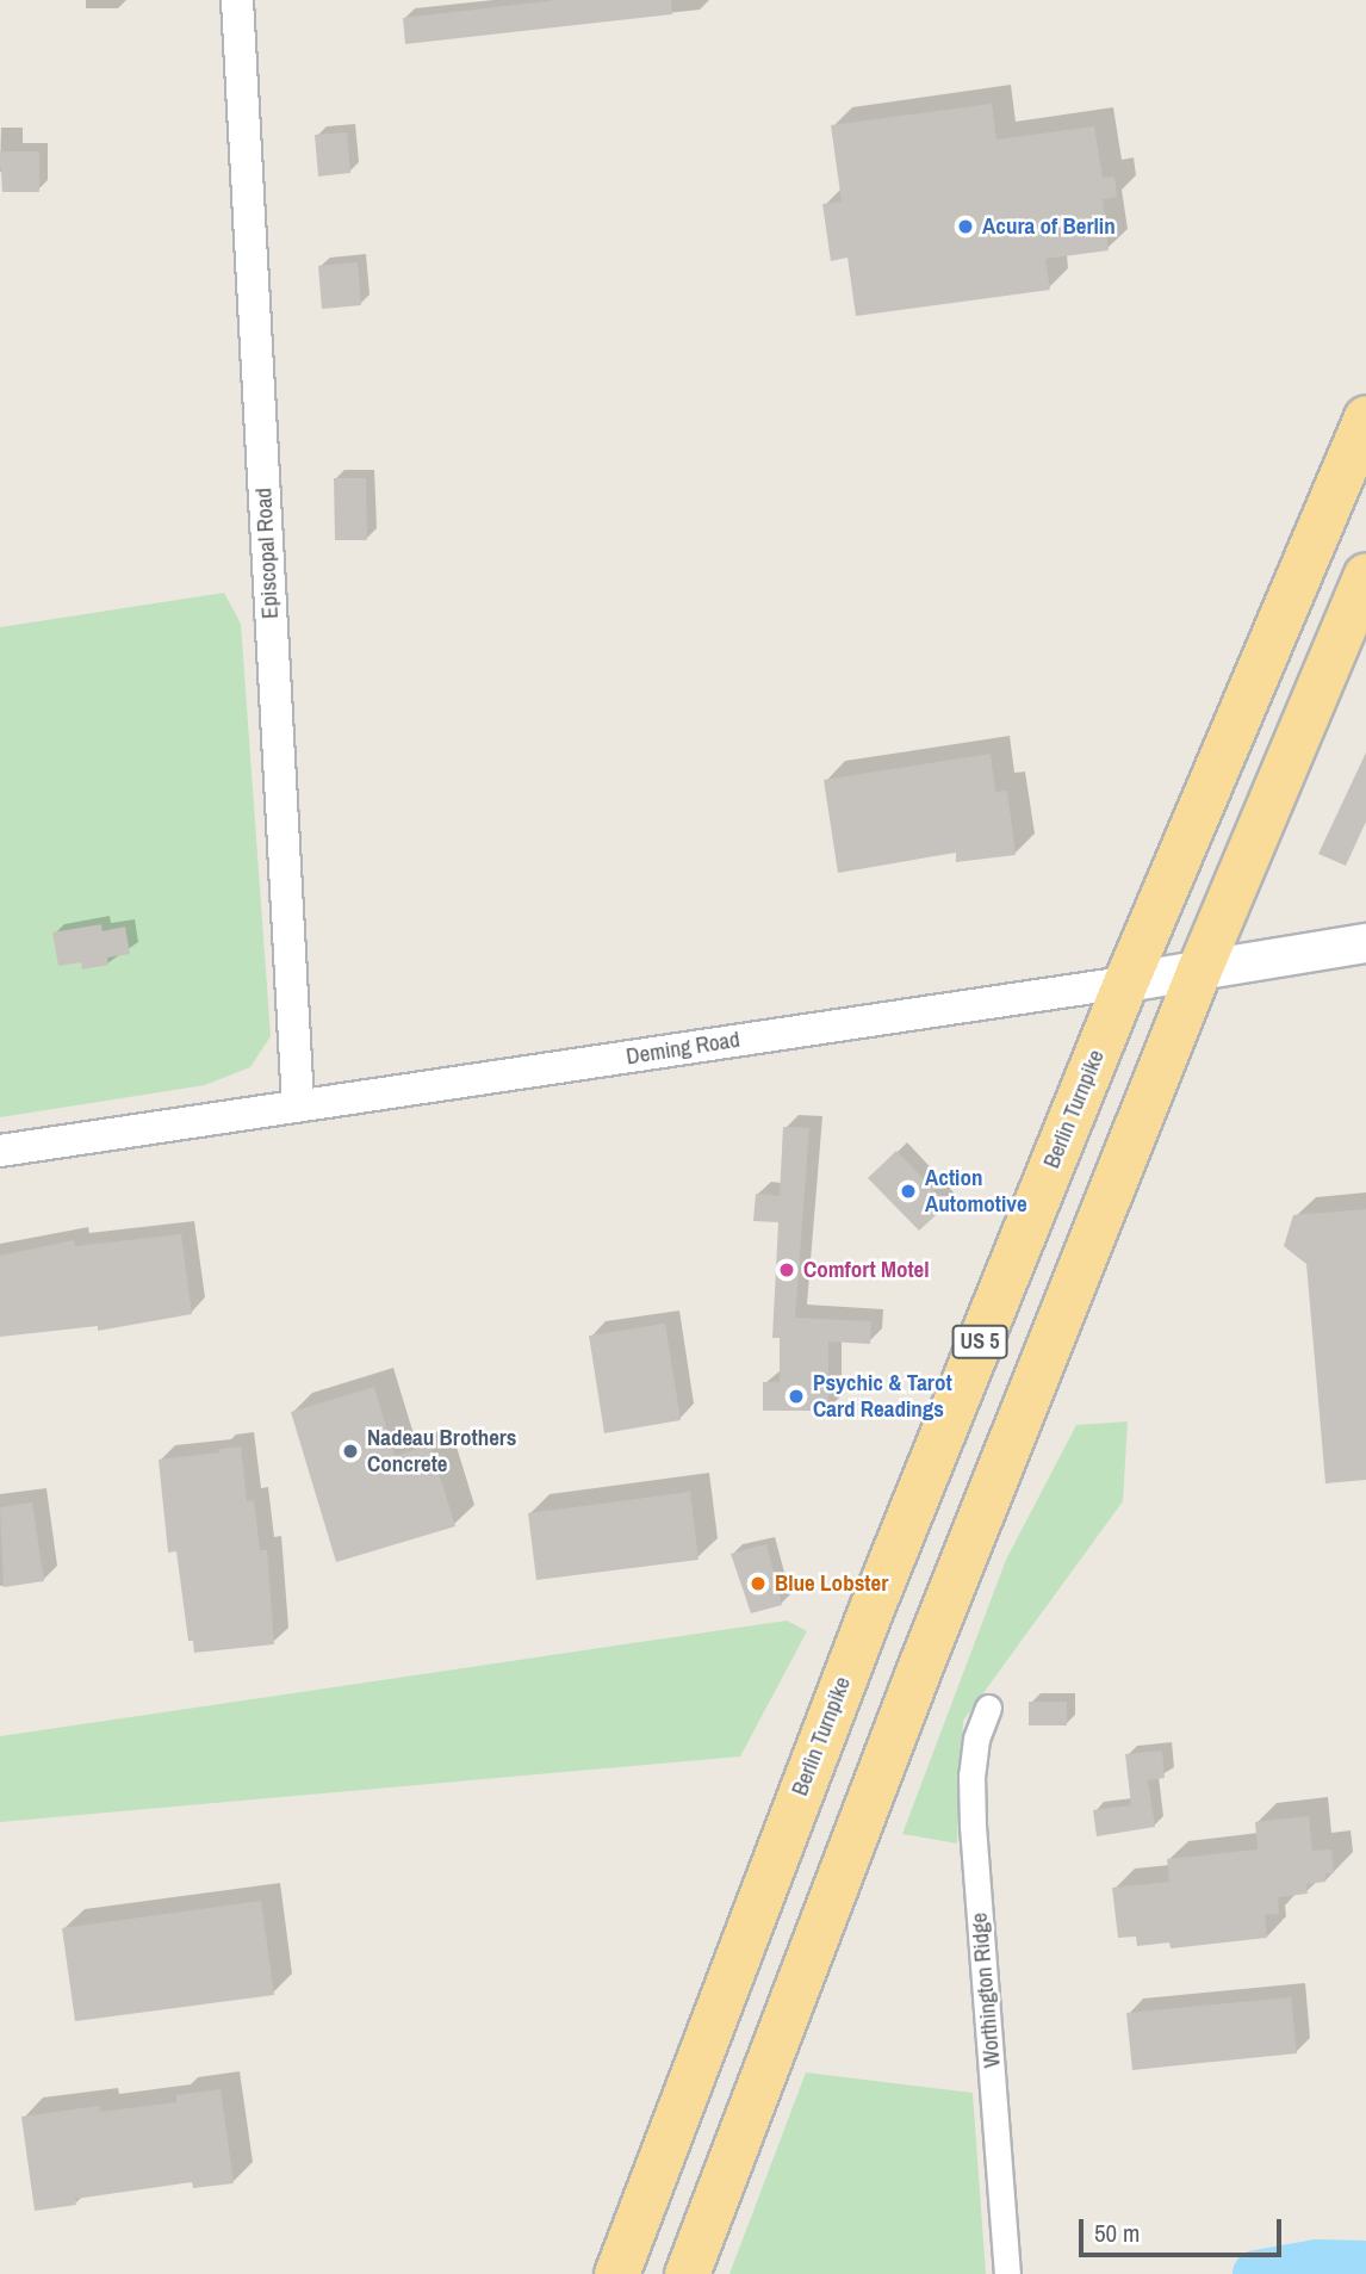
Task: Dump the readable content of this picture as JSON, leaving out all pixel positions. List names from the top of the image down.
{
  "streets": {
    "highway": ["Berlin Turnpike", "US 5"],
    "main road": ["Deming Road"],
    "street": ["Episcopal Road", "Worthington Ridge"]
  },
  "crossings": [
    ["Episcopal Road", "Deming Road"],
    ["Deming Road", "Berlin Turnpike"],
    ["Deming Road", "US 5"]
  ],
  "places": [
    "Acura of Berlin",
    "Action Automotive",
    "Comfort Motel",
    "Psychic & Tarot Card Readings",
    "Nadeau Brothers Concrete",
    "Blue Lobster"
  ],
  "scale_bar": "50 m"
}
